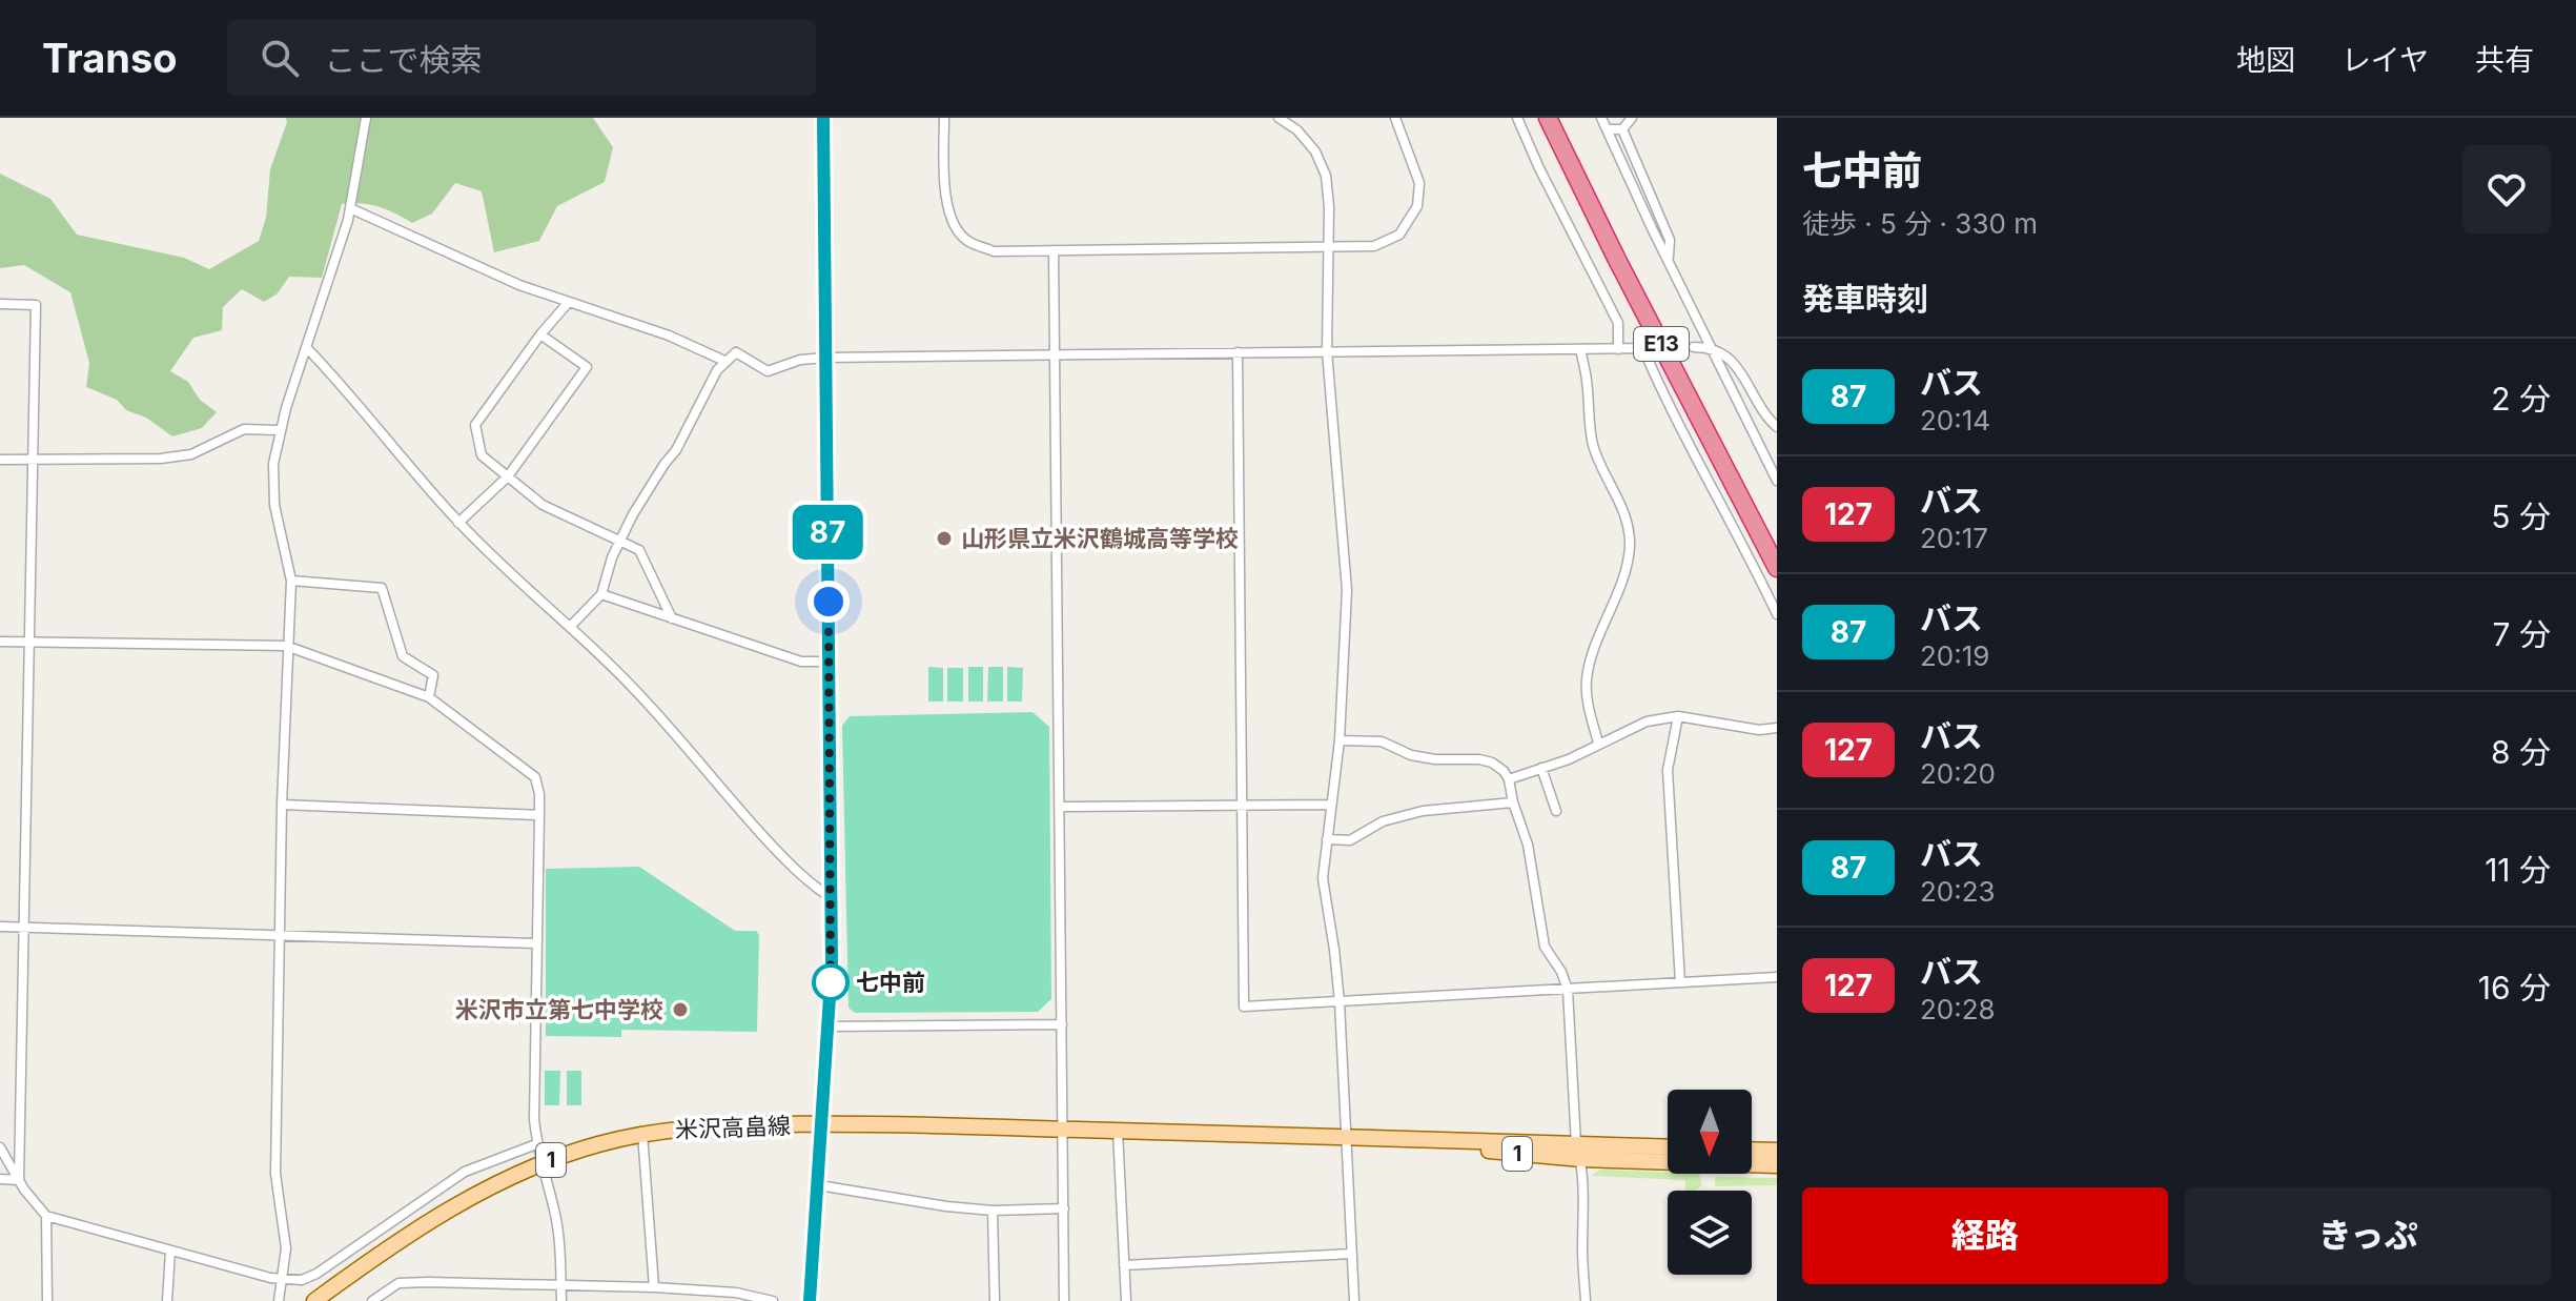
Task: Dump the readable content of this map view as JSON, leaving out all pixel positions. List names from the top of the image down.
{
  "streets": {
    "highway": ["E13"],
    "main road": ["米沢高畠線", "1"]
  },
  "places": ["山形県立米沢鶴城高等学校", "七中前", "米沢市立第七中学校"],
  "lines": ["bus line 87"],
  "north": "bottom",
  "page": {
    "header": "Transo",
    "search": "ここで検索",
    "nav": ["地図", "レイヤ", "共有"],
    "on_map": "87",
    "heading": [
      ["七中前", "徒歩 · 5 分 · 330 m"],
      "発車時刻"
    ],
    "list": [
      {
        "mark": "87",
        "name": "バス",
        "note": "20:14",
        "value": "2 分"
      },
      {
        "mark": "127",
        "name": "バス",
        "note": "20:17",
        "value": "5 分"
      },
      {
        "mark": "87",
        "name": "バス",
        "note": "20:19",
        "value": "7 分"
      },
      {
        "mark": "127",
        "name": "バス",
        "note": "20:20",
        "value": "8 分"
      },
      {
        "mark": "87",
        "name": "バス",
        "note": "20:23",
        "value": "11 分"
      },
      {
        "mark": "127",
        "name": "バス",
        "note": "20:28",
        "value": "16 分"
      }
    ],
    "buttons": ["経路", "きっぷ"]
  }
}
